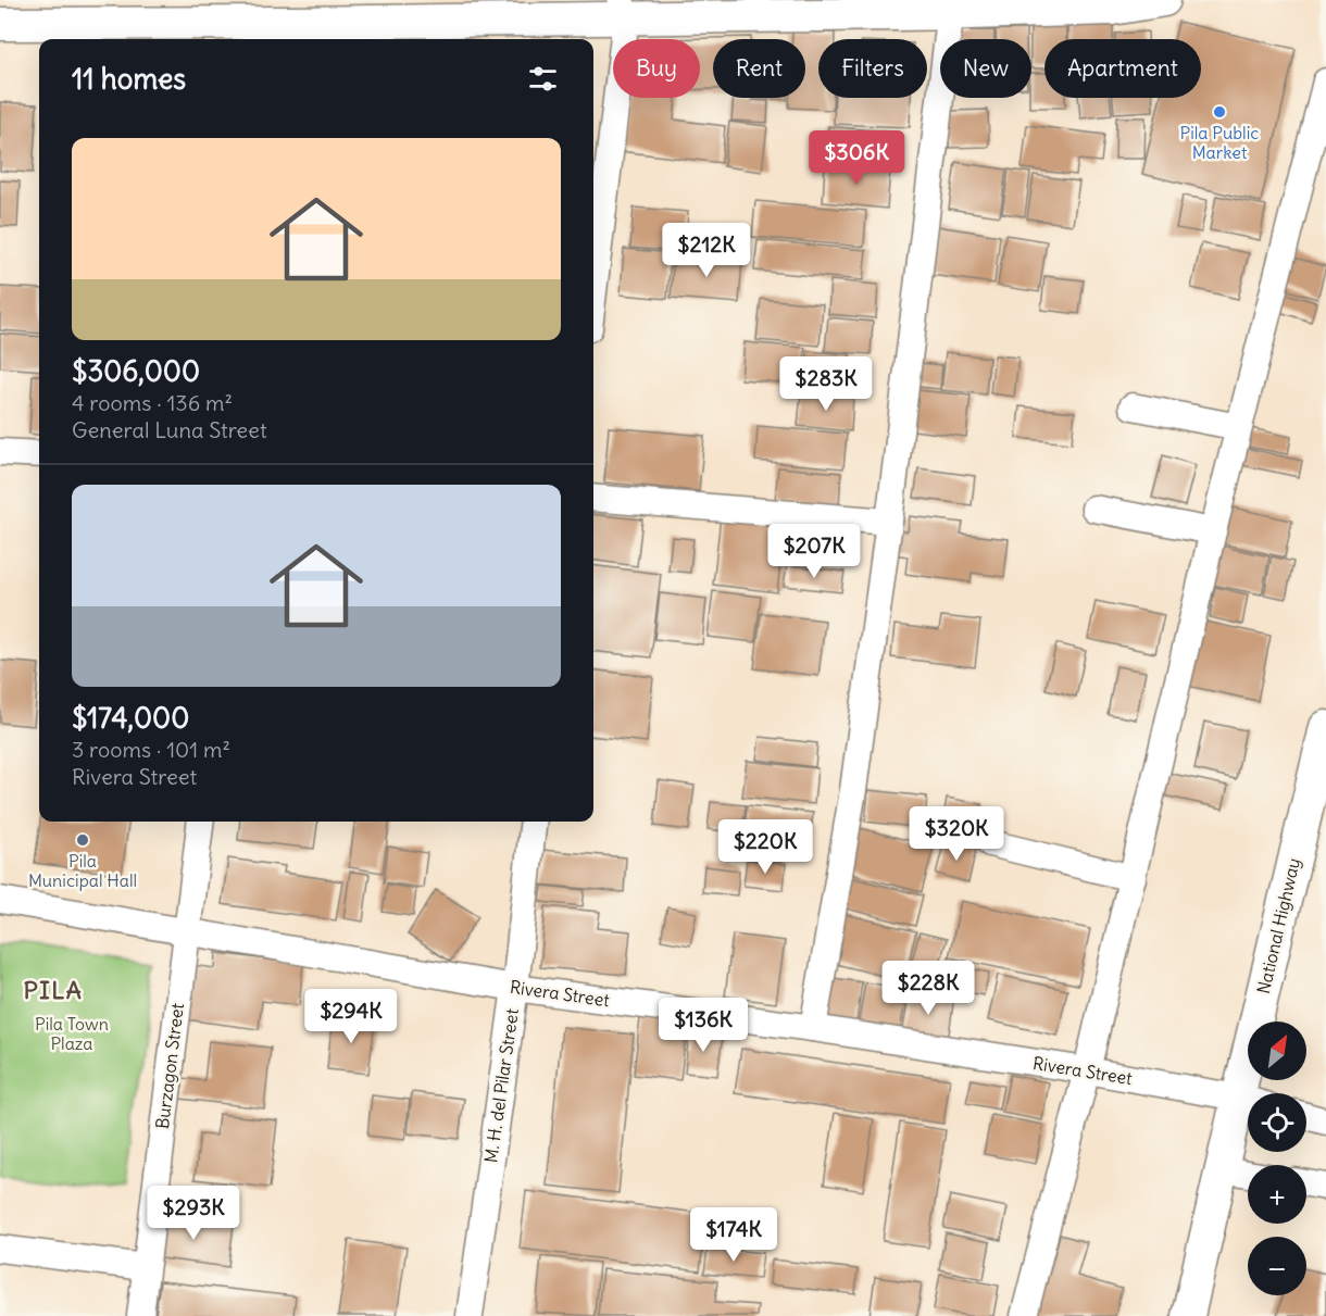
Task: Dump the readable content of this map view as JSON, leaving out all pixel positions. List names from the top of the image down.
{
  "streets": {
    "main road": ["National Highway"],
    "street": ["Rivera Street", "Burzagon Street", "M. H. del Pilar Street"]
  },
  "crossings": [
    ["Rivera Street", "Burzagon Street"],
    ["Rivera Street", "M. H. del Pilar Street"]
  ],
  "districts": ["PILA"],
  "parks": ["Pila Town Plaza"],
  "places": ["Pila Public Market", "Pila Municipal Hall"],
  "north": "top right",
  "page": {
    "chip": [
      "Buy",
      "Rent",
      "Filters",
      "New",
      "Apartment"
    ],
    "heading": "11 homes",
    "list": [
      {
        "name": "$306,000",
        "note": "4 rooms · 136 m² · General Luna Street"
      },
      {
        "name": "$174,000",
        "note": "3 rooms · 101 m² · Rivera Street"
      }
    ],
    "price": [
      "$306K",
      "$212K",
      "$283K",
      "$207K",
      "$320K",
      "$220K",
      "$228K",
      "$294K",
      "$136K",
      "$293K",
      "$174K"
    ],
    "map_buttons": ["+", "−"]
  }
}
